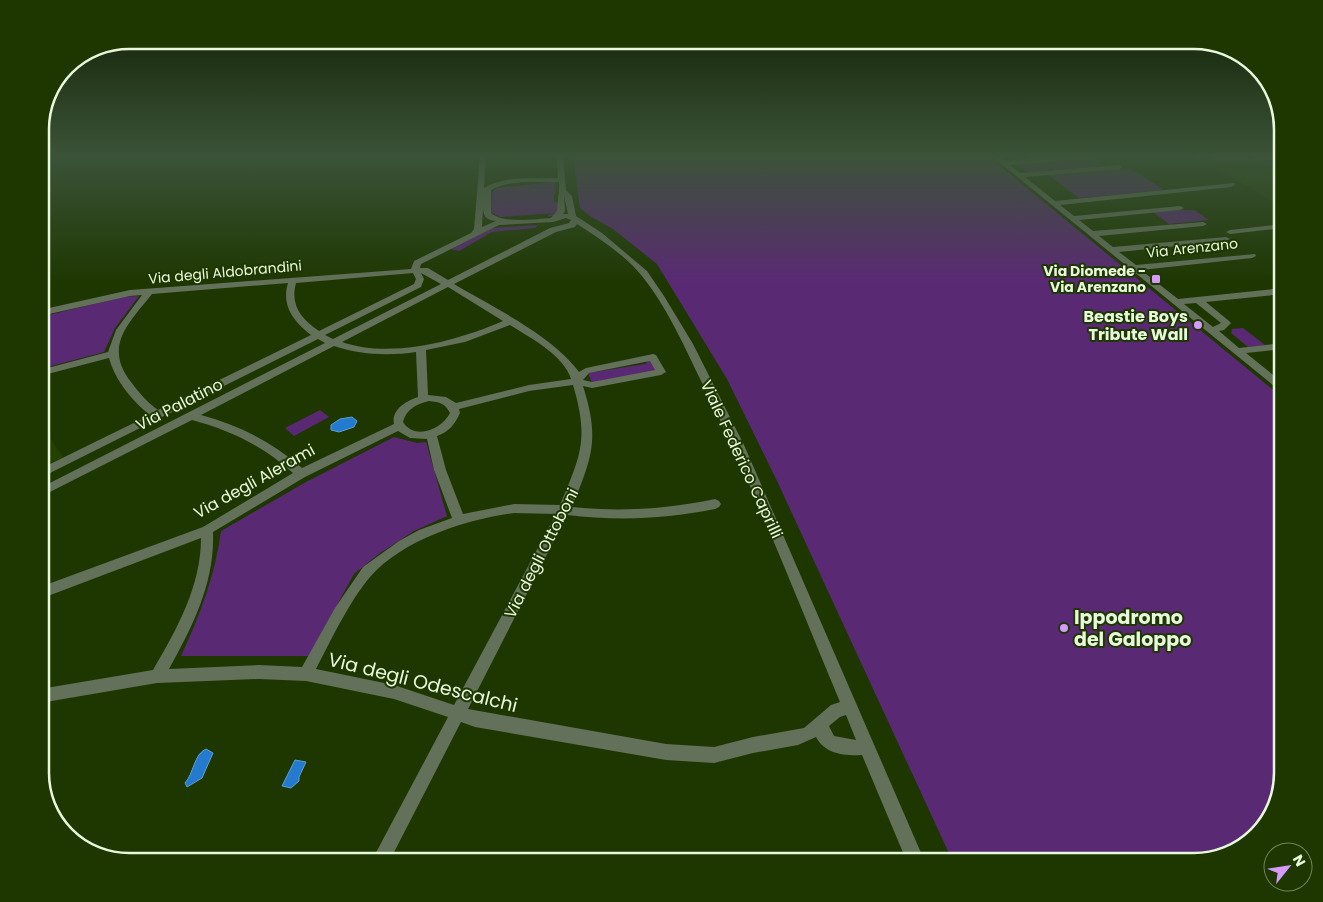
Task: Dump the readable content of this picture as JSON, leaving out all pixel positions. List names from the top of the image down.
{
  "streets": {
    "street": [
      "Via Arenzano",
      "Via degli Aldobrandini",
      "Via Palatino",
      "Viale Federico Caprilli",
      "Via degli Alerami",
      "Via degli Ottoboni",
      "Via degli Odescalchi"
    ]
  },
  "crossings": [
    ["Via degli Aldobrandini", "Via Palatino"],
    ["Via degli Aldobrandini", "Via degli Ottoboni"],
    ["Via Palatino", "Viale Federico Caprilli"],
    ["Via Palatino", "Via degli Ottoboni"],
    ["Via degli Ottoboni", "Via degli Odescalchi"]
  ],
  "places": {
    "transit": ["Via Diomede - Via Arenzano"],
    "other": ["Beastie Boys Tribute Wall", "Ippodromo del Galoppo"]
  },
  "north": "top right"
}
